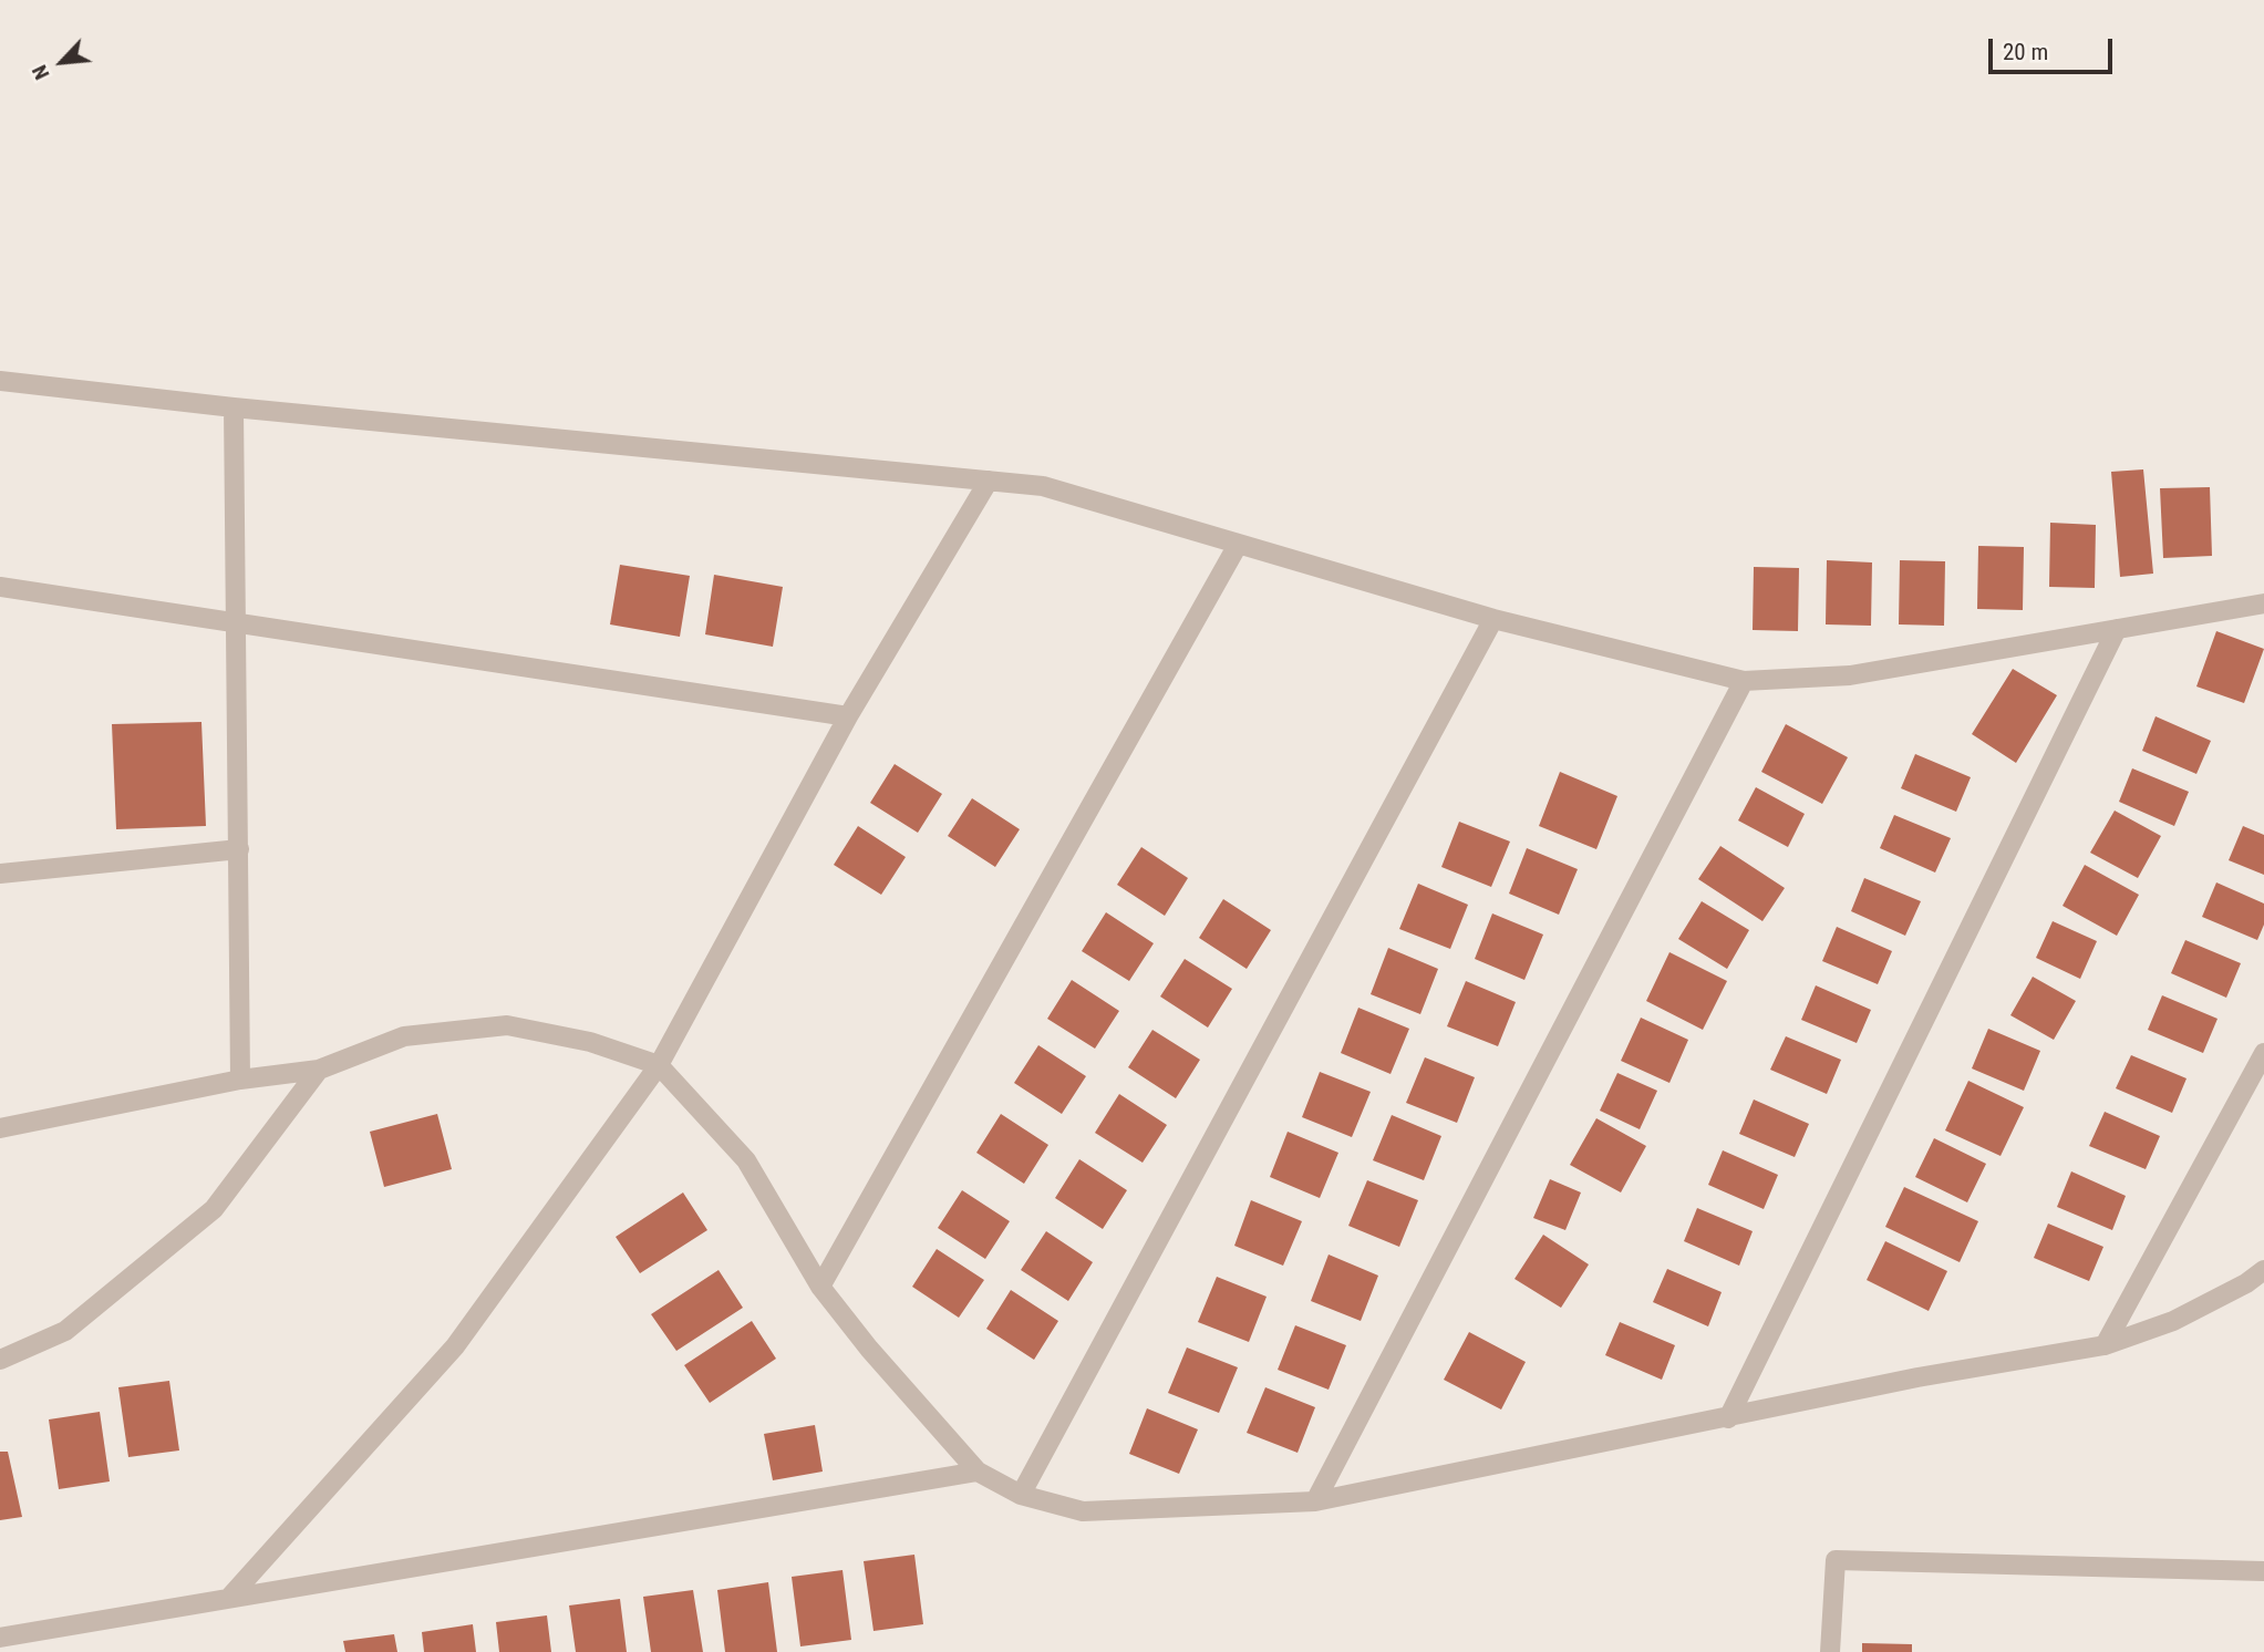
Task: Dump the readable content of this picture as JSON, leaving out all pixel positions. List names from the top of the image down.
{
  "scale_bar": "20 m",
  "north": "bottom left"
}
